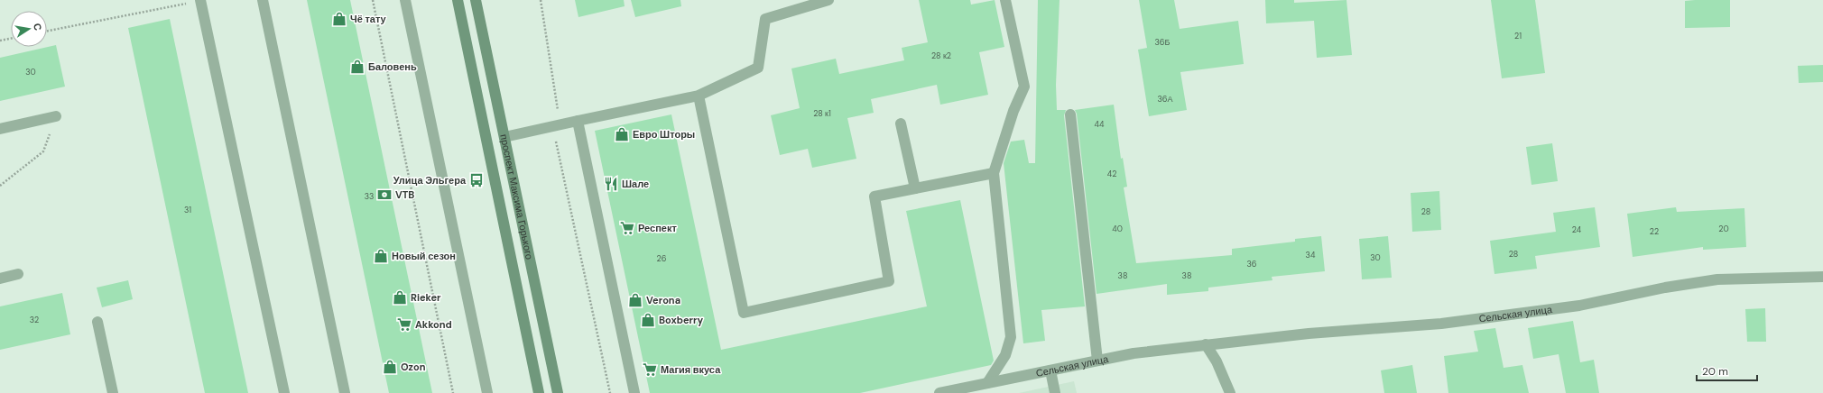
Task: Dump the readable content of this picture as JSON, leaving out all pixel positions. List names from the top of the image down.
{
  "streets": {
    "main road": ["проспект Максима Горького"],
    "street": ["Сельская улица"]
  },
  "places": {
    "shop": [
      "Чё тату",
      "Баловень",
      "Евро Шторы",
      "Новый сезон",
      "Rieker",
      "Verona",
      "Boxberry",
      "Ozon"
    ],
    "bus stop": ["Улица Эльгера"],
    "restaurant": ["Шале"],
    "bank": ["VTB"],
    "supermarket": ["Респект", "Akkond", "Магия вкуса"]
  },
  "house_numbers": [
    "21",
    "36Б",
    "28 к2",
    "30",
    "36А",
    "28 к1",
    "44",
    "42",
    "33",
    "31",
    "28",
    "40",
    "20",
    "24",
    "22",
    "28",
    "34",
    "30",
    "26",
    "36",
    "38",
    "38",
    "32"
  ],
  "scale_bar": "20 m",
  "north": "right"
}
